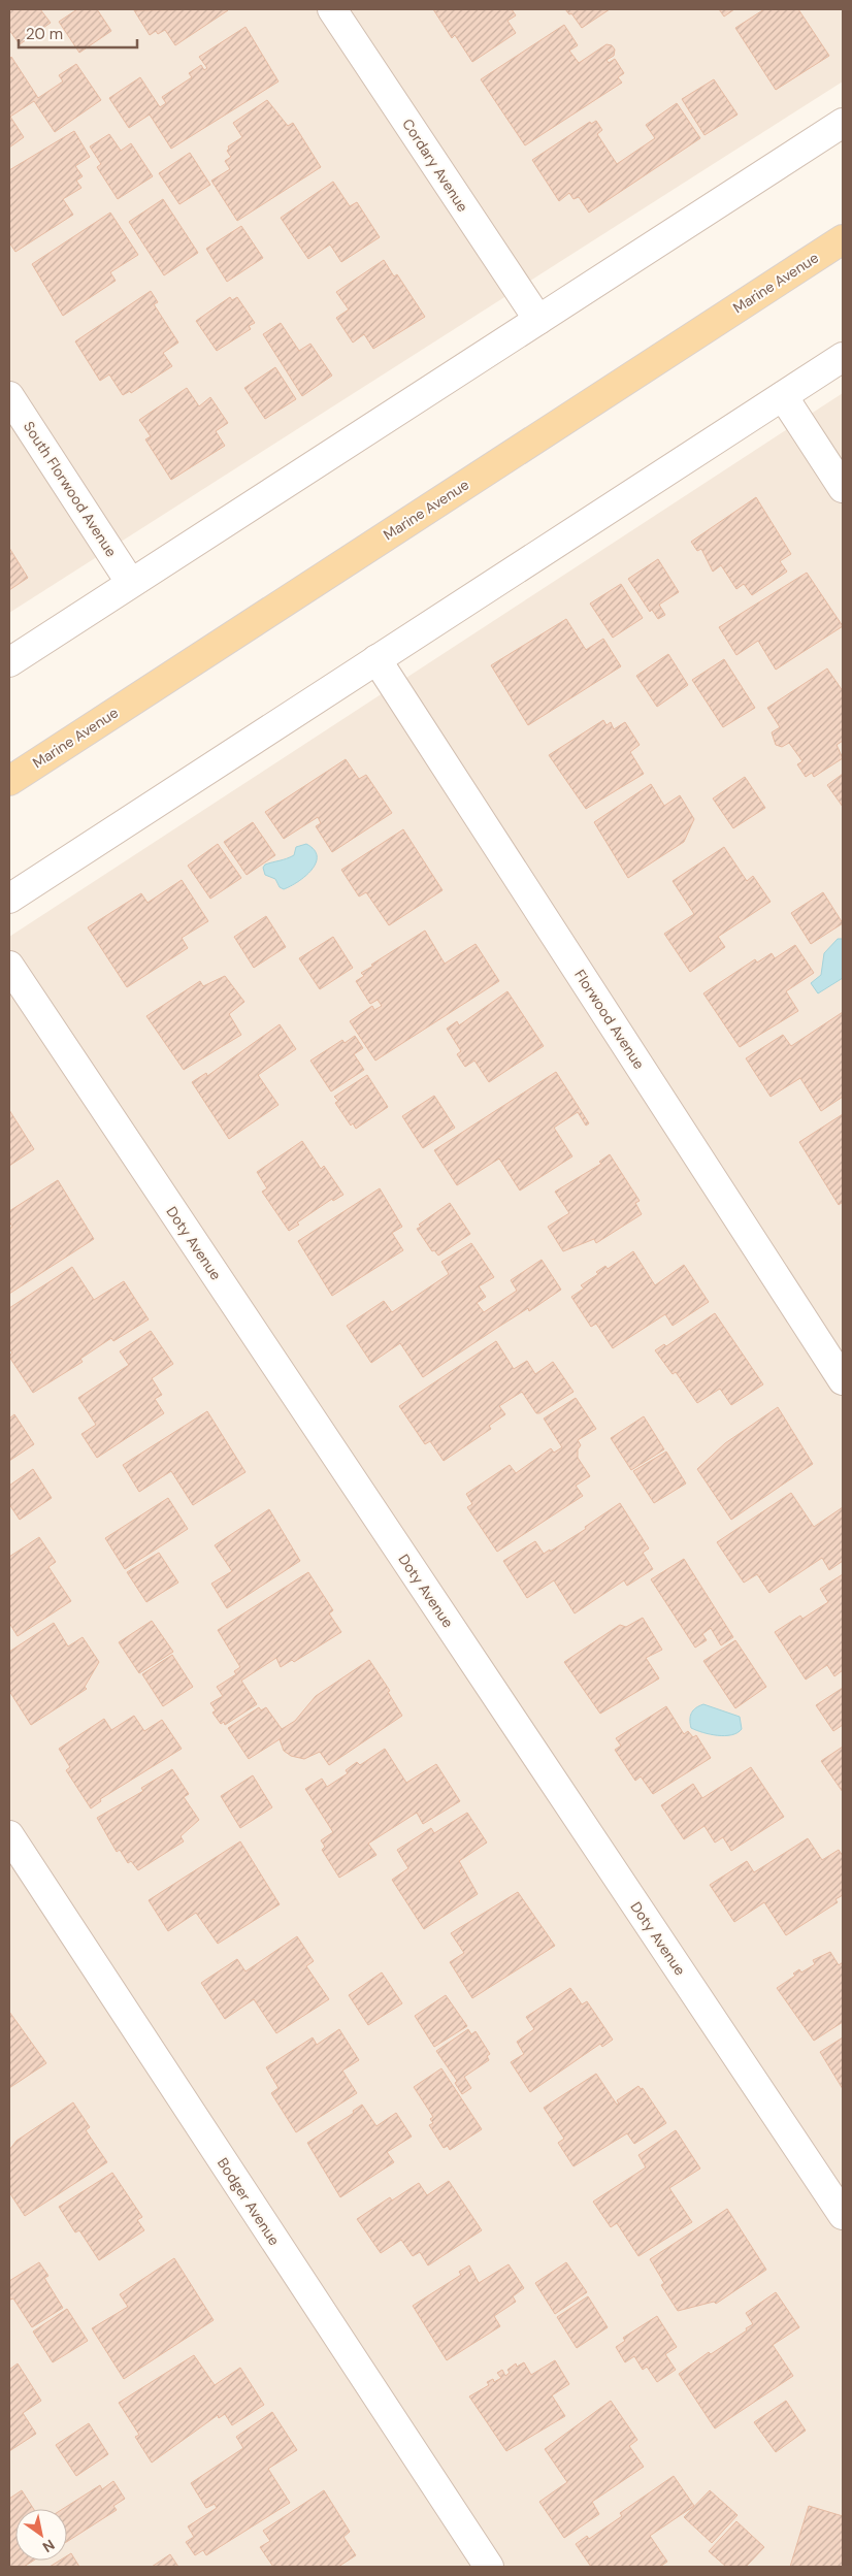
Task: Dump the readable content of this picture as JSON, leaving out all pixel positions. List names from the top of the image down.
{
  "streets": {
    "main road": ["Marine Avenue"],
    "street": [
      "Cordary Avenue",
      "South Florwood Avenue",
      "Florwood Avenue",
      "Doty Avenue",
      "Bodger Avenue"
    ]
  },
  "scale_bar": "20 m",
  "north": "bottom right"
}
